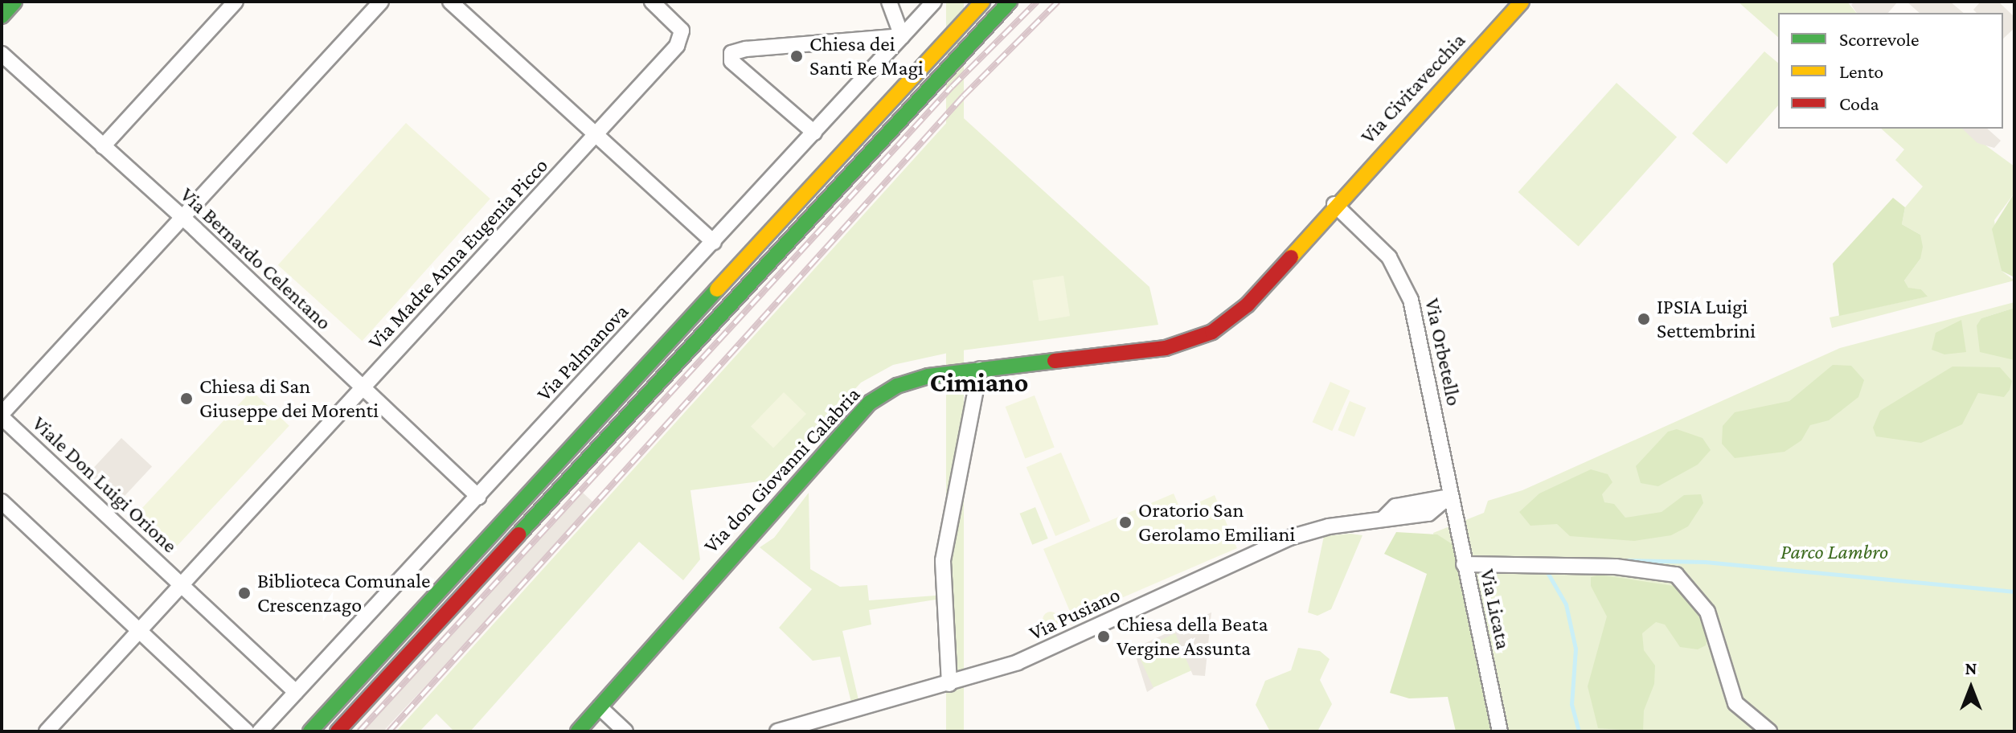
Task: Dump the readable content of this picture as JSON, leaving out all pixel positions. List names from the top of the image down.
{
  "streets": {
    "main road": ["Via Civitavecchia", "Via don Giovanni Calabria"],
    "street": [
      "Via Madre Anna Eugenia Picco",
      "Via Bernardo Celentano",
      "Via Orbetello",
      "Via Palmanova",
      "Viale Don Luigi Orione",
      "Via Licata",
      "Via Pusiano"
    ]
  },
  "crossings": [
    ["Via Civitavecchia", "Via Orbetello"],
    ["Via Civitavecchia", "Via don Giovanni Calabria"],
    ["Via Madre Anna Eugenia Picco", "Via Bernardo Celentano"],
    ["Via Madre Anna Eugenia Picco", "Viale Don Luigi Orione"],
    ["Via Bernardo Celentano", "Via Palmanova"],
    ["Via Orbetello", "Via don Giovanni Calabria"],
    ["Via Orbetello", "Via Licata"],
    ["Via Orbetello", "Via Pusiano"],
    ["Via Palmanova", "Viale Don Luigi Orione"],
    ["Via Licata", "Via Pusiano"]
  ],
  "districts": ["Cimiano"],
  "parks": ["Parco Lambro"],
  "places": [
    "Chiesa dei Santi Re Magi",
    "IPSIA Luigi Settembrini",
    "Chiesa di San Giuseppe dei Morenti",
    "Oratorio San Gerolamo Emiliani",
    "Biblioteca Comunale Crescenzago",
    "Chiesa della Beata Vergine Assunta"
  ],
  "legend": ["Scorrevole", "Lento", "Coda"],
  "north": "top"
}
